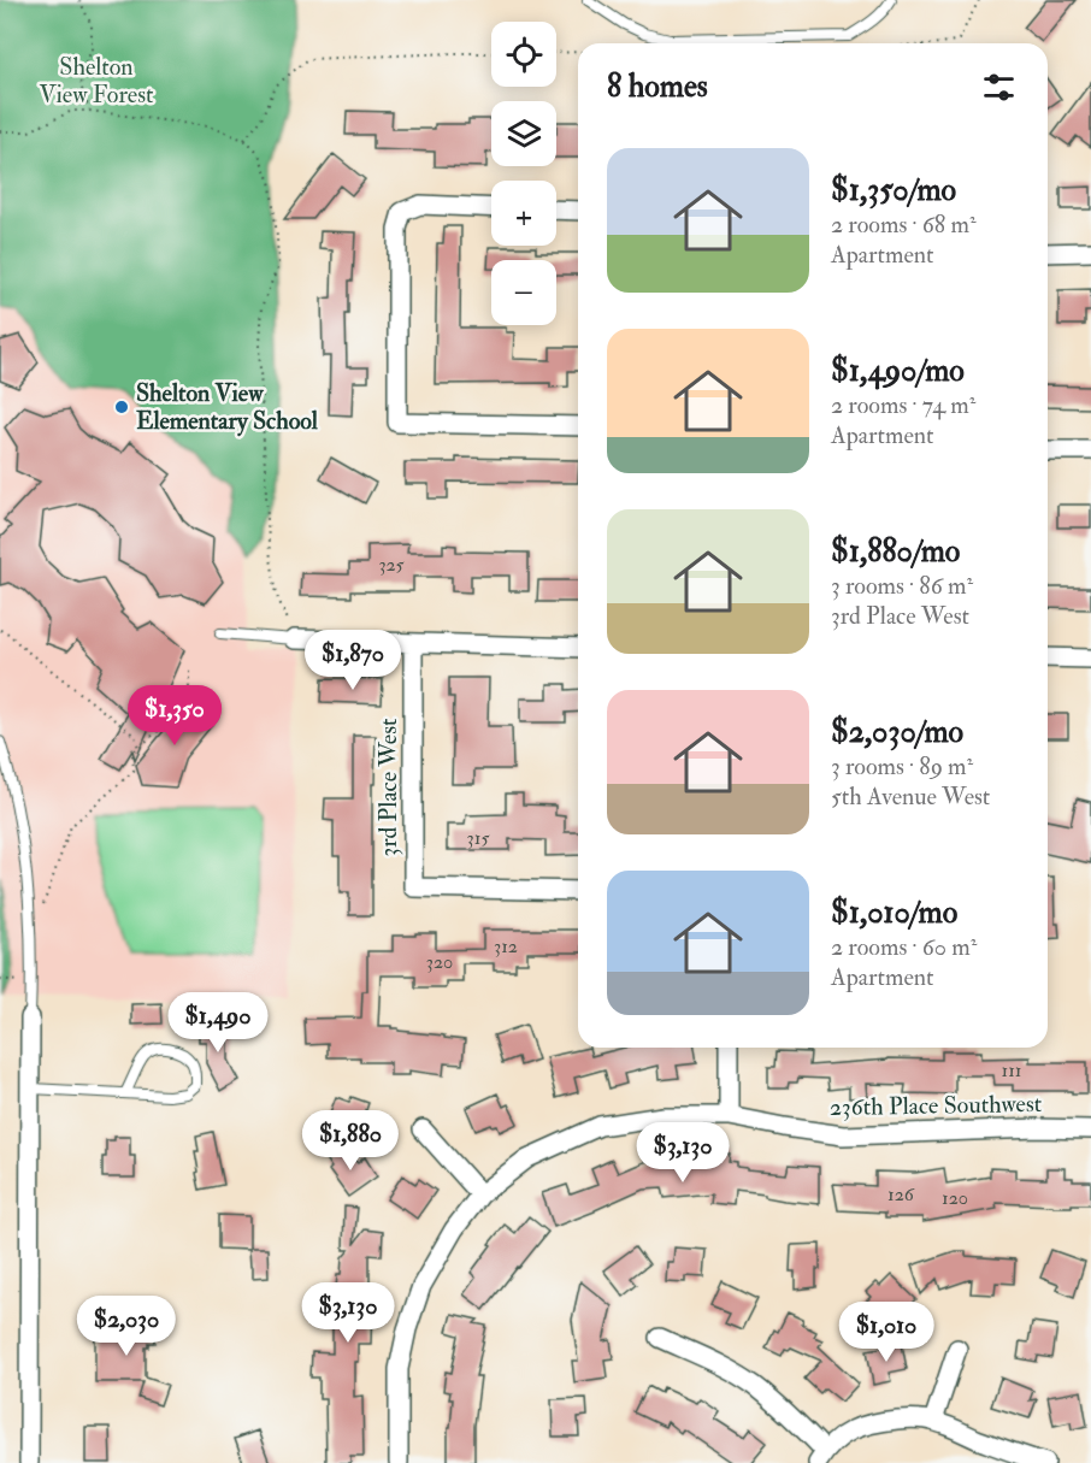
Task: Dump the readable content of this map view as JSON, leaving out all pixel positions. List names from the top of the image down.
{
  "streets": {
    "street": ["3rd Place West", "236th Place Southwest"]
  },
  "parks": ["Shelton View Forest"],
  "places": ["Shelton View Elementary School"],
  "house_numbers": [
    "325",
    "315",
    "312",
    "320",
    "111",
    "126",
    "120"
  ],
  "page": {
    "map_buttons": ["+", "−"],
    "heading": "8 homes",
    "list": [
      {
        "name": "$1,350/mo",
        "note": "2 rooms · 68 m² · Apartment"
      },
      {
        "name": "$1,490/mo",
        "note": "2 rooms · 74 m² · Apartment"
      },
      {
        "name": "$1,880/mo",
        "note": "3 rooms · 86 m² · 3rd Place West"
      },
      {
        "name": "$2,030/mo",
        "note": "3 rooms · 89 m² · 5th Avenue West"
      },
      {
        "name": "$1,010/mo",
        "note": "2 rooms · 60 m² · Apartment"
      }
    ],
    "price": [
      "$1,870",
      "$1,350",
      "$1,490",
      "$1,880",
      "$3,130",
      "$3,130",
      "$2,030",
      "$1,010"
    ]
  }
}
